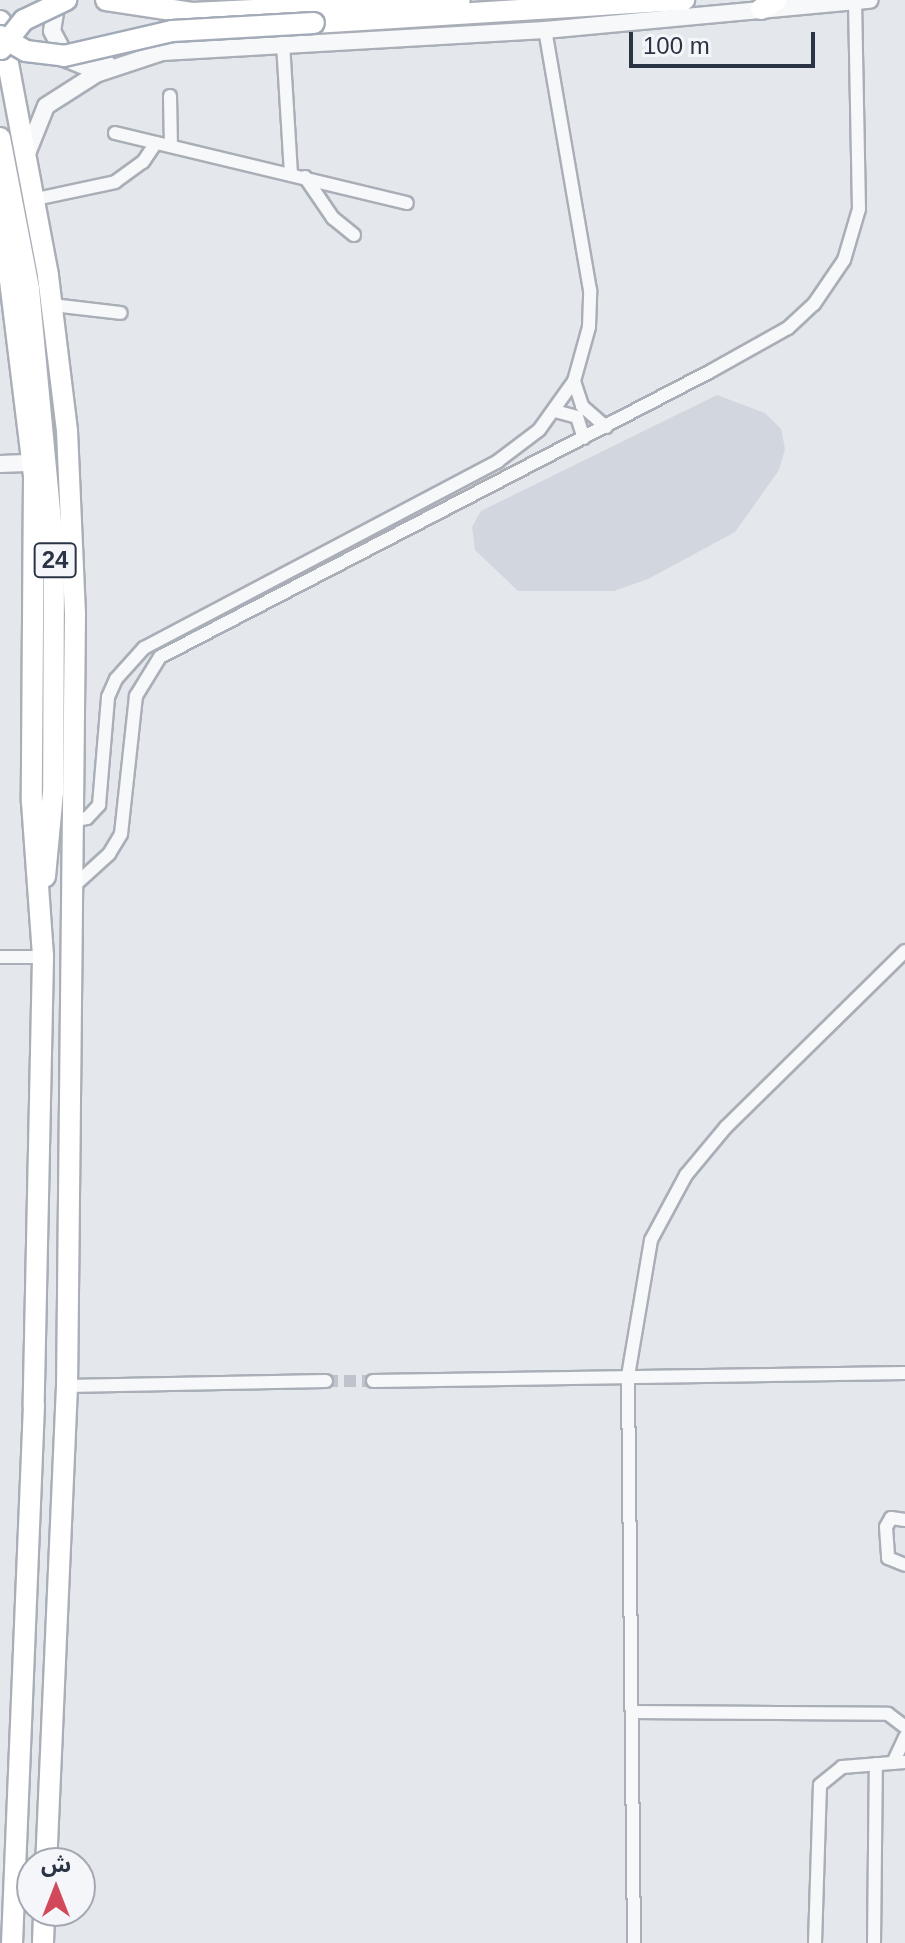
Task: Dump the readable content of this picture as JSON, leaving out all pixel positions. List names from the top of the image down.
{
  "streets": {
    "main road": ["24"]
  },
  "scale_bar": "100 m",
  "north": "top"
}
